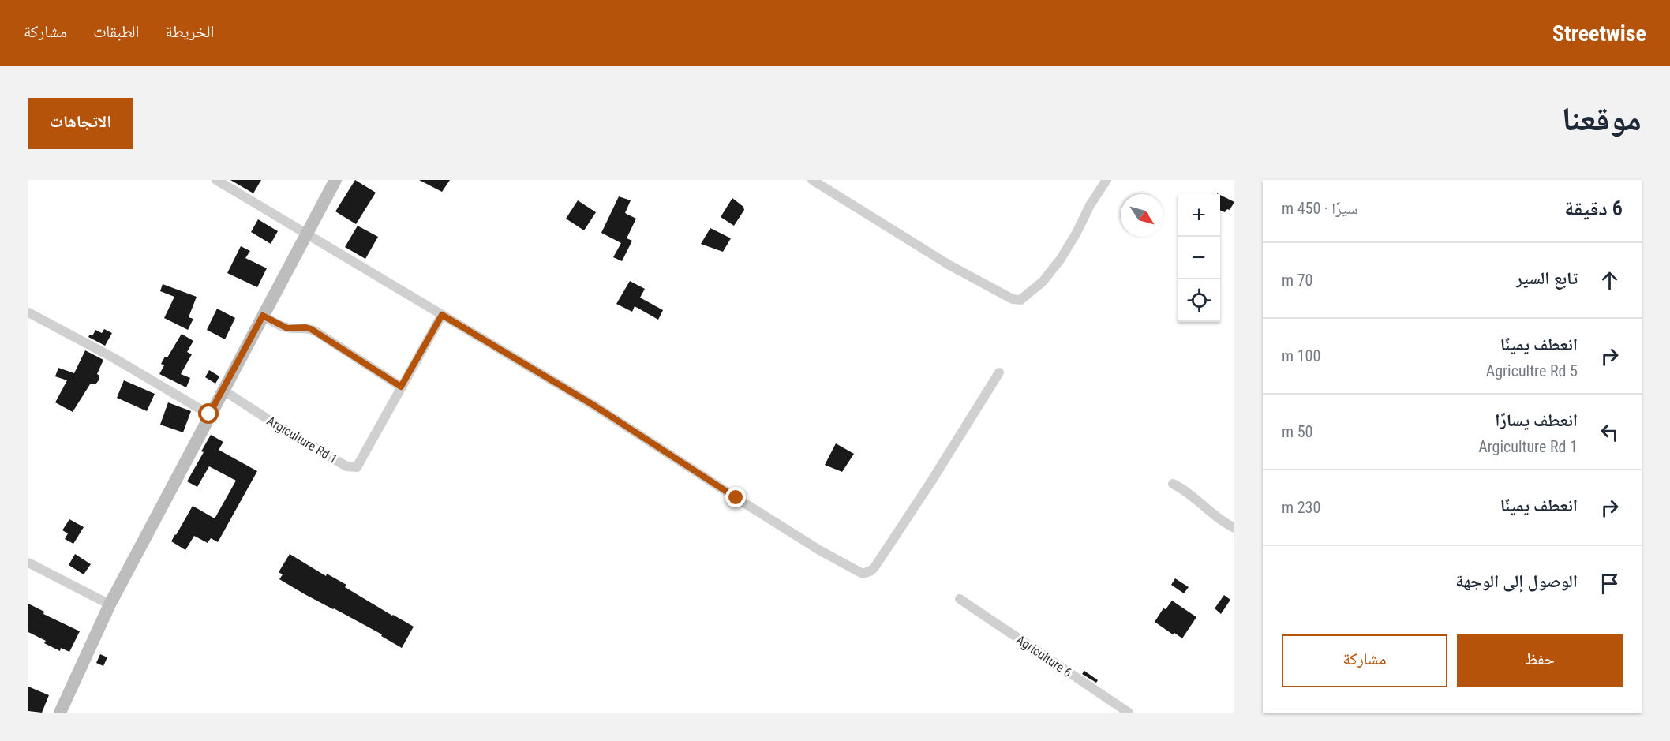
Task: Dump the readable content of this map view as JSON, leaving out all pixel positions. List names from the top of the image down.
{
  "streets": {
    "street": ["Argiculture Rd 1", "Agriculture 6"]
  },
  "north": "bottom right",
  "page": {
    "header": "Streetwise",
    "nav": ["الخريطة", "الطبقات", "مشاركة"],
    "title": "موقعنا",
    "buttons": [
      "الاتجاهات",
      ["حفظ", "مشاركة"]
    ],
    "heading": ["6 دقيقة", "سيرًا · 450 m"],
    "map_buttons": ["+", "−"],
    "list": [
      ["تابع السير", "70 m"],
      ["انعطف يمينًا", "Agricultre Rd 5", "100 m"],
      ["انعطف يسارًا", "Argiculture Rd 1", "50 m"],
      ["انعطف يمينًا", "230 m"],
      "الوصول إلى الوجهة"
    ]
  }
}
